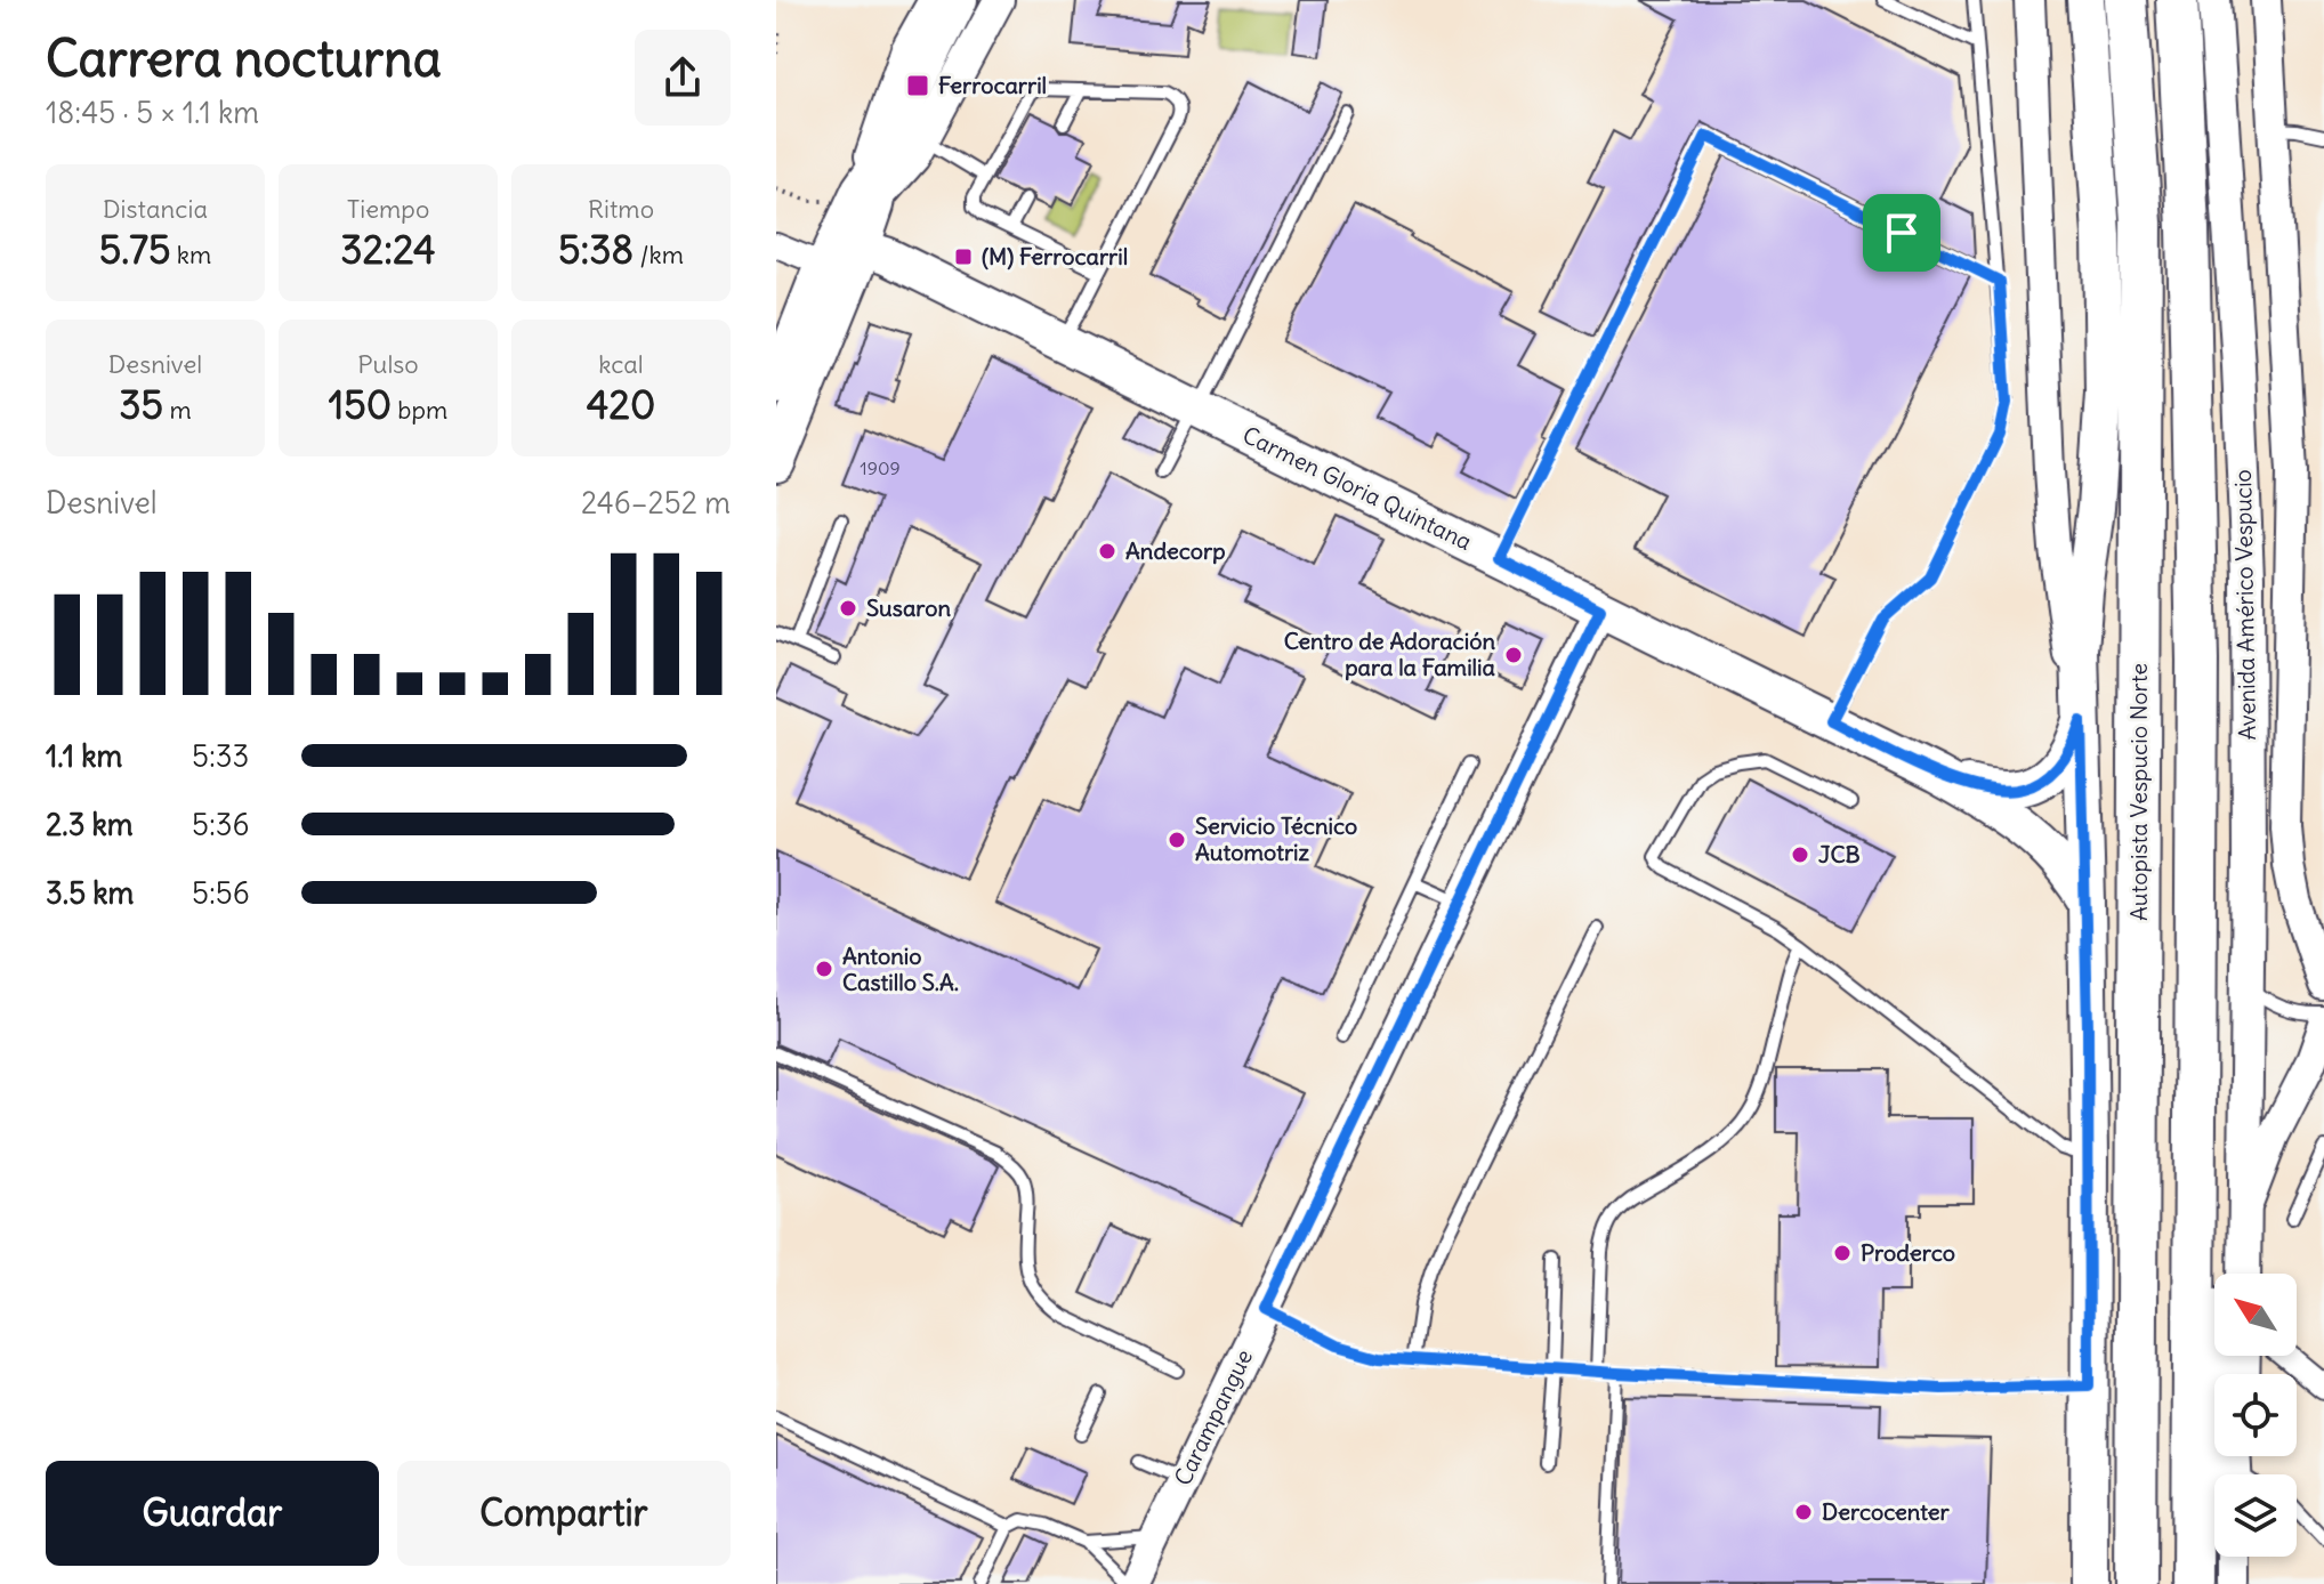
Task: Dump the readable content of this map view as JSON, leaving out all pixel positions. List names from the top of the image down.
{
  "streets": {
    "highway": ["Autopista Vespucio Norte"],
    "main road": ["Carmen Gloria Quintana", "Avenida Américo Vespucio"],
    "street": ["Carampangue"]
  },
  "crossings": [
    ["Carmen Gloria Quintana", "Carampangue"]
  ],
  "places": {
    "transit": ["Ferrocarril", "(M) Ferrocarril"],
    "other": [
      "Andecorp",
      "Susaron",
      "Centro de Adoración para la Familia",
      "Servicio Técnico Automotriz",
      "JCB",
      "Antonio Castillo S.A.",
      "Proderco",
      "Dercocenter"
    ]
  },
  "house_numbers": ["1909"],
  "north": "top left",
  "page": {
    "heading": ["Carrera nocturna", "18:45 · 5 × 1.1 km"],
    "stats": [
      ["Distancia", "5.75 km"],
      ["Tiempo", "32:24"],
      ["Ritmo", "5:38 /km"],
      ["Desnivel", "35 m"],
      ["Pulso", "150 bpm"],
      ["kcal", "420"]
    ],
    "chart": ["Desnivel", "246–252 m"],
    "list": [
      {
        "name": "1.1 km",
        "note": "5:33"
      },
      {
        "name": "2.3 km",
        "note": "5:36"
      },
      {
        "name": "3.5 km",
        "note": "5:56"
      }
    ],
    "buttons": ["Guardar", "Compartir"]
  }
}
